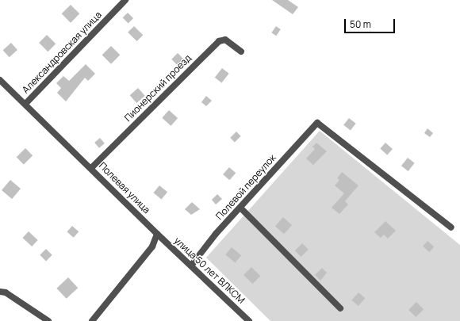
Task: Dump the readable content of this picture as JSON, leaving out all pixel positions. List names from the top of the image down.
{
  "streets": {
    "street": [
      "Александровская улица",
      "Пионерский проезд",
      "Полевой переулок",
      "Полевая улица",
      "улица 50 лет ВЛКСМ"
    ]
  },
  "crossings": [
    ["Александровская улица", "Полевая улица"],
    ["Пионерский проезд", "Полевая улица"],
    ["Полевой переулок", "улица 50 лет ВЛКСМ"],
    ["Полевая улица", "улица 50 лет ВЛКСМ"]
  ],
  "scale_bar": "50 m"
}
